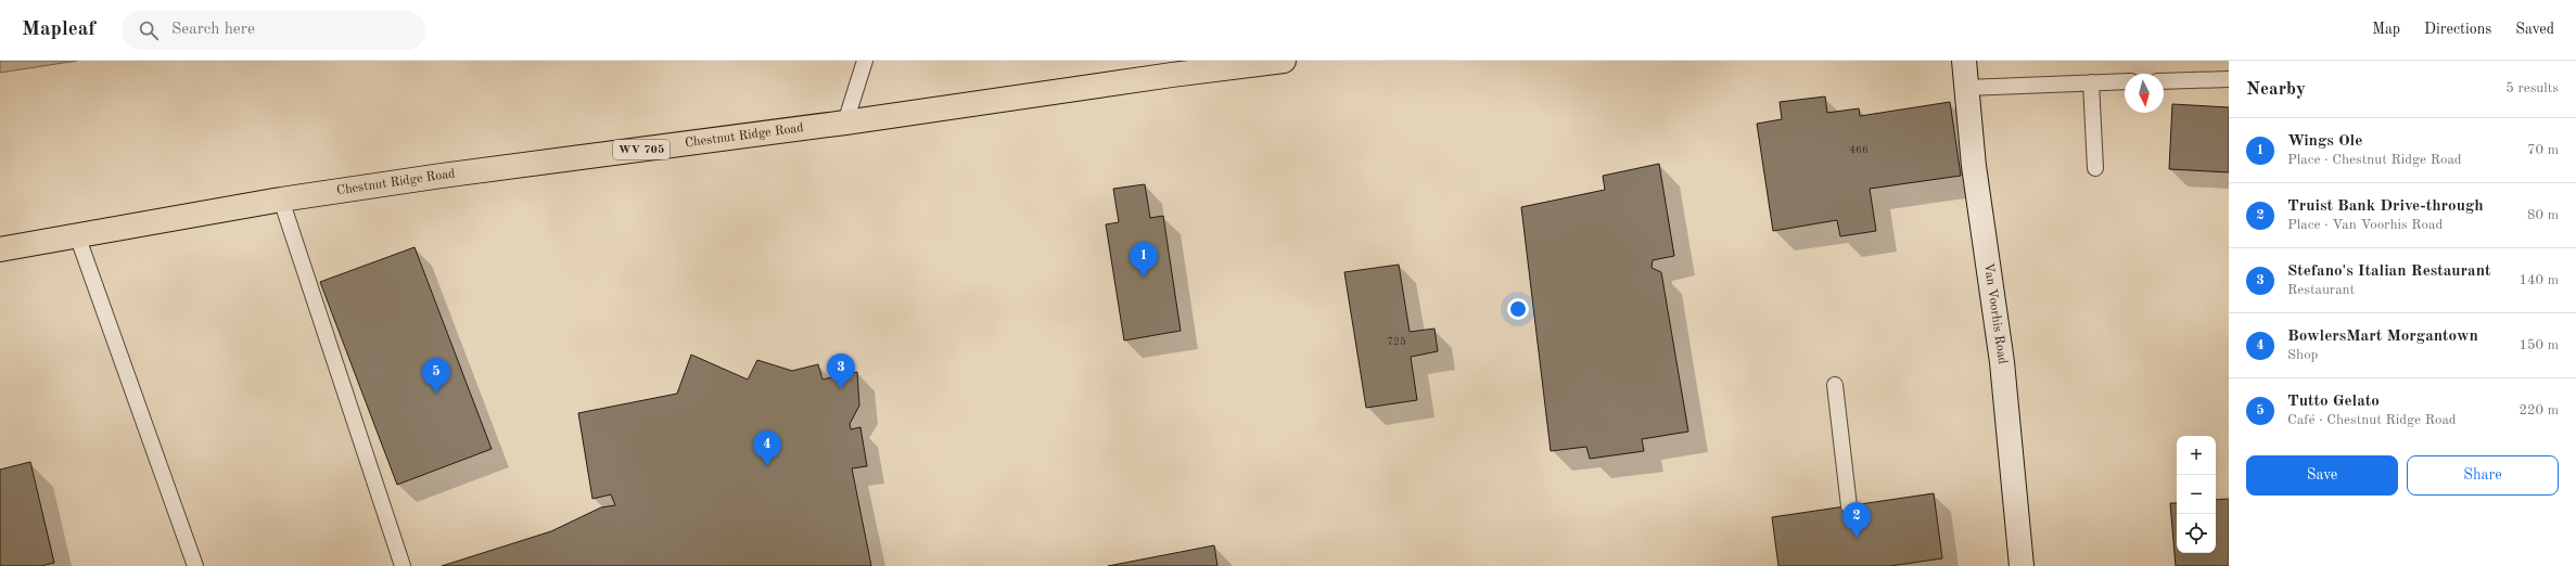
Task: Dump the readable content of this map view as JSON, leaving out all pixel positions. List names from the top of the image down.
{
  "streets": {
    "main road": ["Chestnut Ridge Road", "WV 705"],
    "street": ["Van Voorhis Road"]
  },
  "house_numbers": ["466", "725"],
  "north": "bottom",
  "page": {
    "header": "Mapleaf",
    "search": "Search here",
    "nav": ["Map", "Directions", "Saved"],
    "heading": ["Nearby", "5 results"],
    "list": [
      {
        "mark": "1",
        "name": "Wings Ole",
        "note": "Place · Chestnut Ridge Road",
        "value": "70 m"
      },
      {
        "mark": "2",
        "name": "Truist Bank Drive-through",
        "note": "Place · Van Voorhis Road",
        "value": "80 m"
      },
      {
        "mark": "3",
        "name": "Stefano's Italian Restaurant",
        "note": "Restaurant",
        "value": "140 m"
      },
      {
        "mark": "4",
        "name": "BowlersMart Morgantown",
        "note": "Shop",
        "value": "150 m"
      },
      {
        "mark": "5",
        "name": "Tutto Gelato",
        "note": "Café · Chestnut Ridge Road",
        "value": "220 m"
      }
    ],
    "pins": [
      "1",
      "3",
      "5",
      "4",
      "2"
    ],
    "map_buttons": ["+", "−"],
    "buttons": ["Save", "Share"]
  }
}
